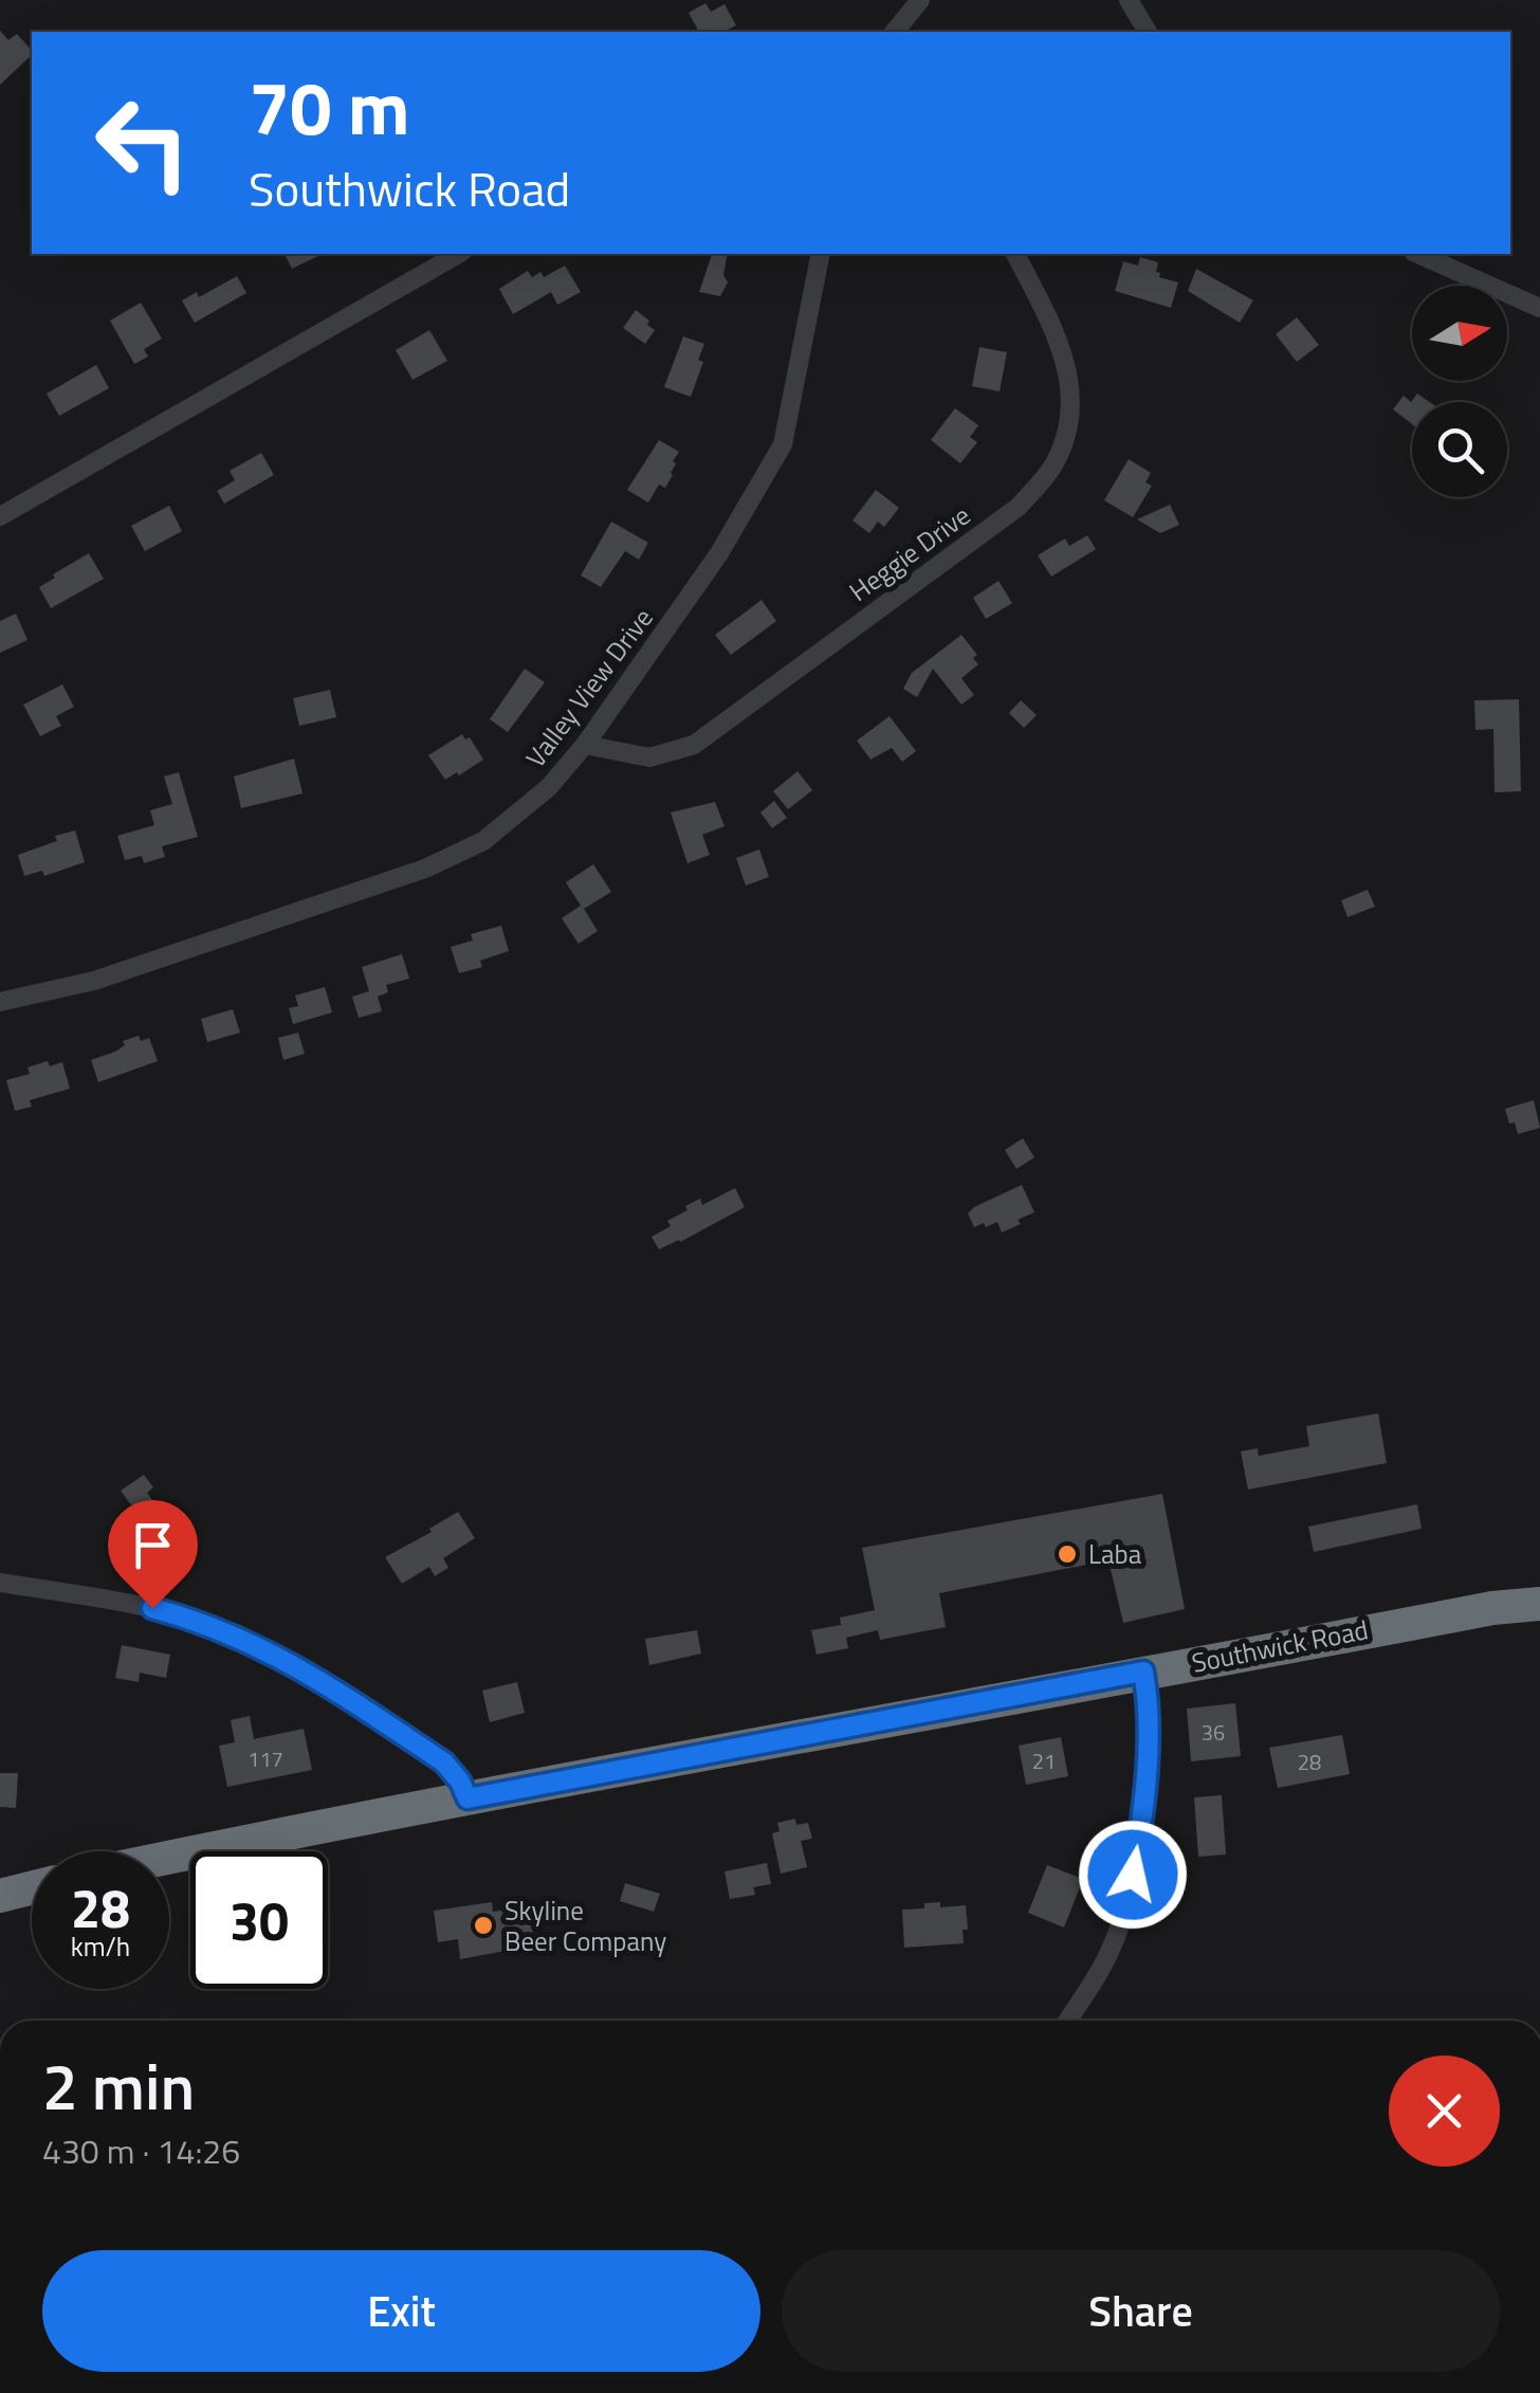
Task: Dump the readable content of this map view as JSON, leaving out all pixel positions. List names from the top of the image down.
{
  "streets": {
    "highway": ["Southwick Road"],
    "street": ["Heggie Drive", "Valley View Drive"]
  },
  "crossings": [
    ["Heggie Drive", "Valley View Drive"]
  ],
  "places": ["Laba", "Skyline Beer Company"],
  "house_numbers": [
    "36",
    "117",
    "21",
    "28"
  ],
  "north": "right",
  "page": {
    "turn": ["70 m", "Southwick Road"],
    "speed": "28 km/h",
    "limit": "30",
    "heading": ["2 min", "430 m · 14:26"],
    "buttons": ["Exit", "Share"]
  }
}
